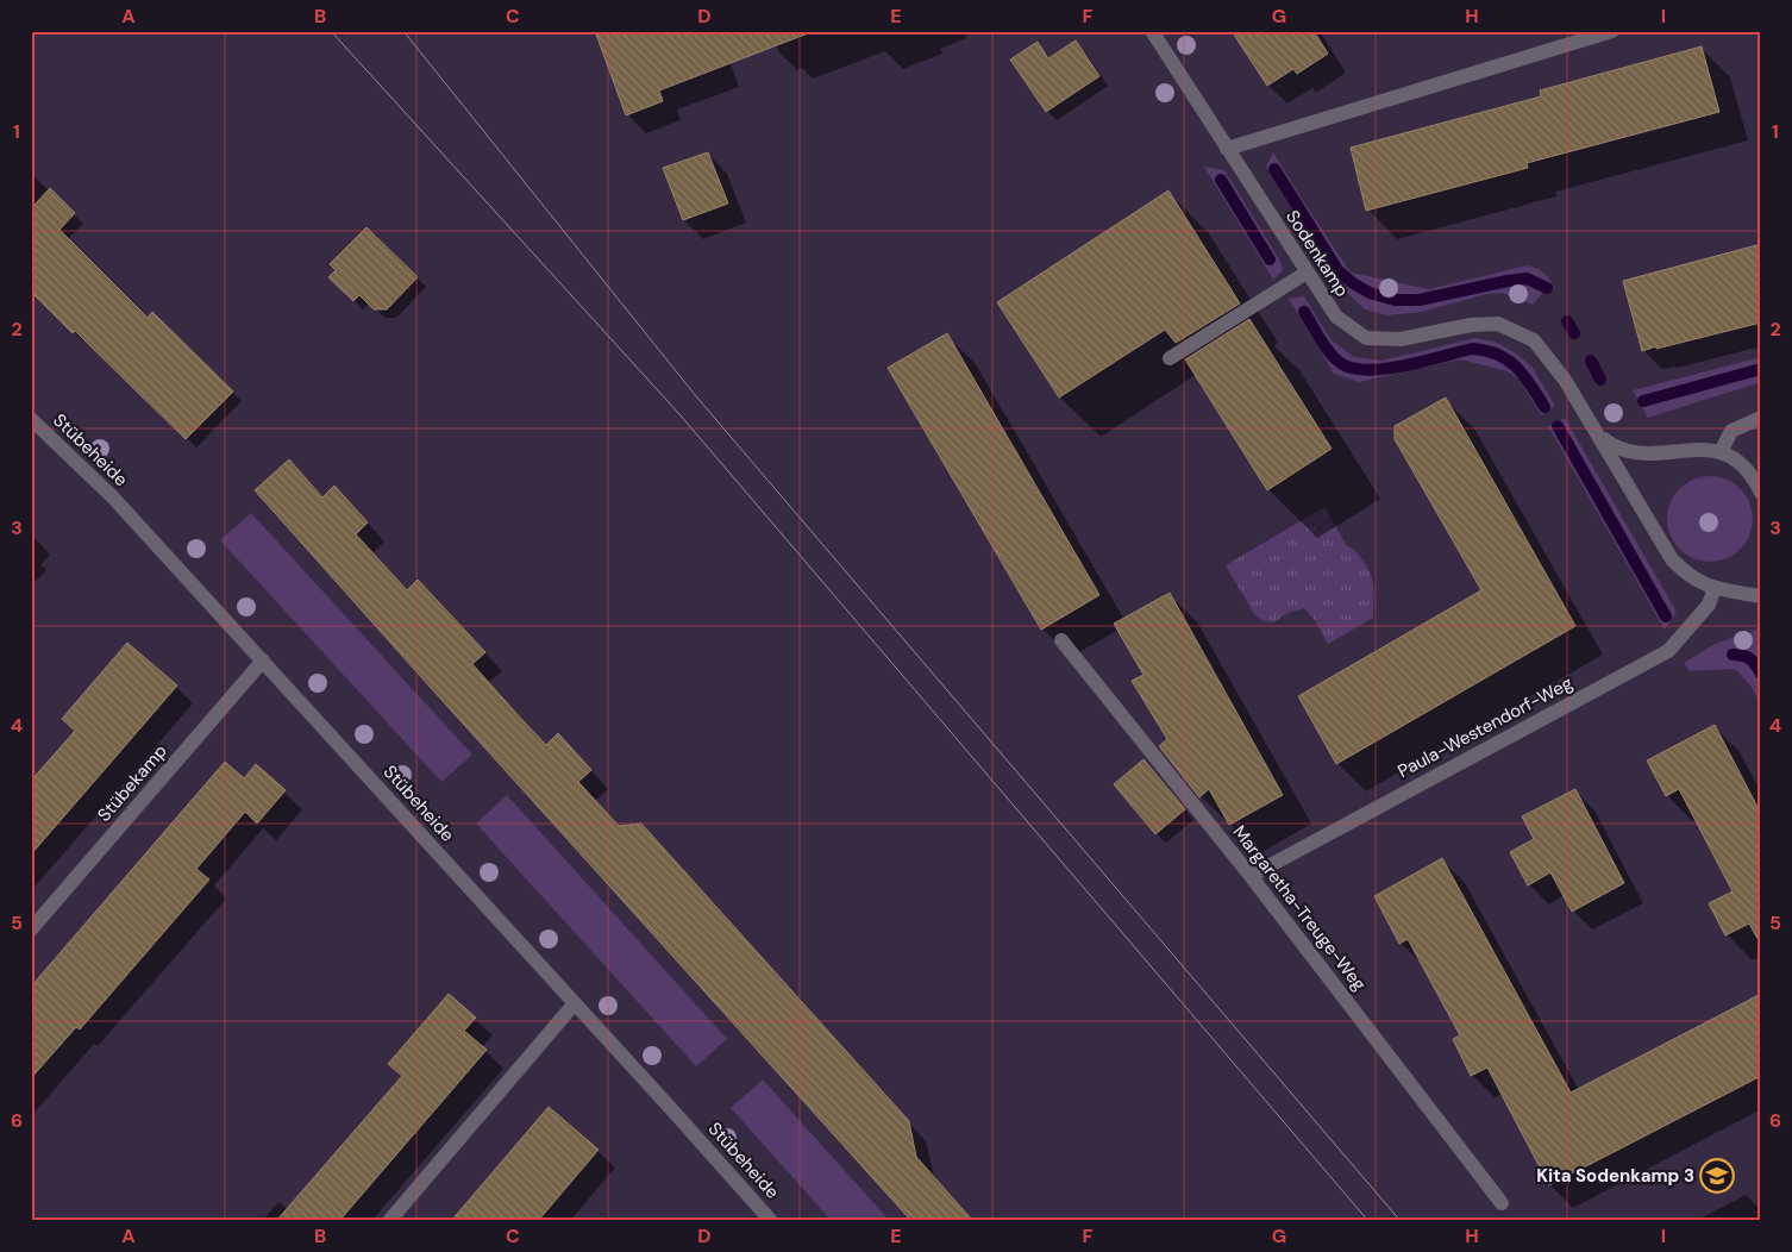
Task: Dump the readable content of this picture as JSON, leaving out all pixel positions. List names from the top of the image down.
{
  "streets": {
    "street": [
      "Sodenkamp",
      "Stübeheide",
      "Paula-Westendorf-Weg",
      "Stübekamp",
      "Margaretha-Treuge-Weg"
    ]
  },
  "crossings": [
    ["Sodenkamp", "Paula-Westendorf-Weg"],
    ["Stübeheide", "Stübekamp"],
    ["Paula-Westendorf-Weg", "Margaretha-Treuge-Weg"]
  ],
  "places": {
    "school or university": ["Kita Sodenkamp 3"]
  },
  "grid": {
    "columns": [
      "A",
      "B",
      "C",
      "D",
      "E",
      "F",
      "G",
      "H",
      "I"
    ],
    "rows": [
      "1",
      "2",
      "3",
      "4",
      "5",
      "6"
    ]
  }
}
